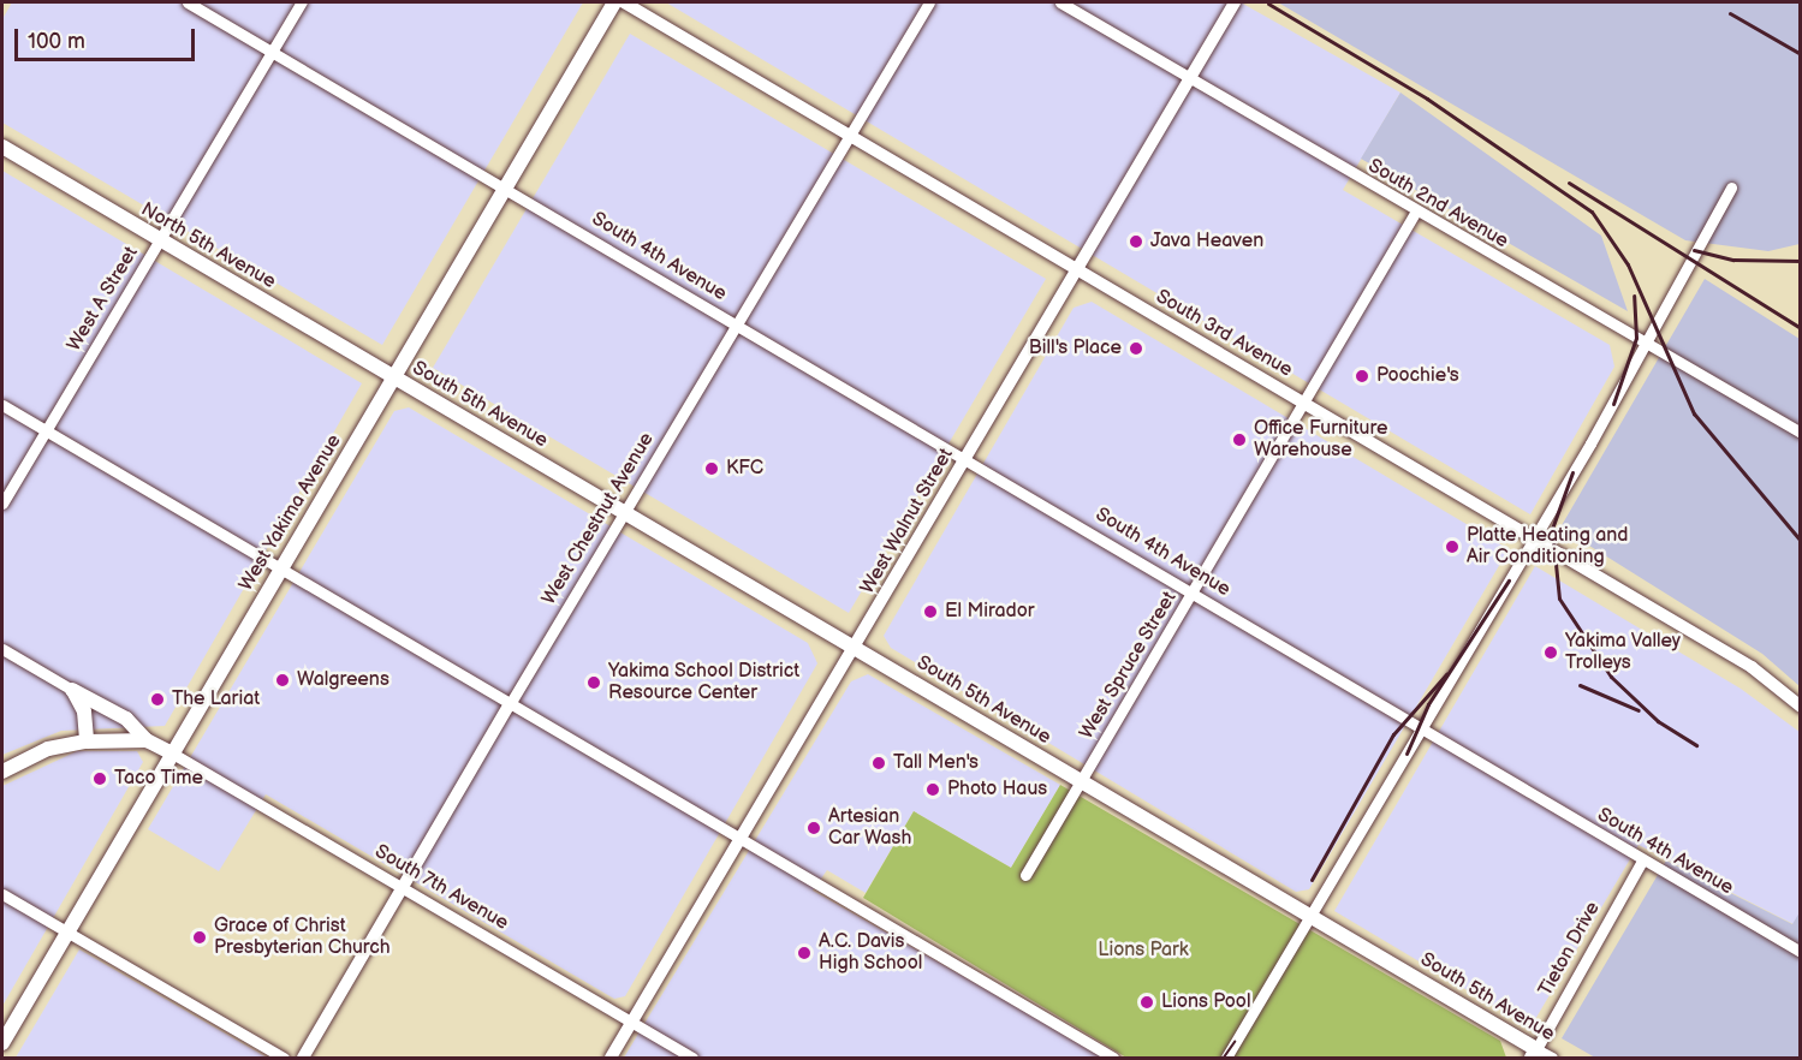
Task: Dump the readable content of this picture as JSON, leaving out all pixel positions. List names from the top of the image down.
{
  "streets": {
    "main road": ["North 5th Avenue", "South 5th Avenue", "West Yakima Avenue"],
    "street": [
      "South 2nd Avenue",
      "South 4th Avenue",
      "West A Street",
      "South 3rd Avenue",
      "West Chestnut Avenue",
      "West Walnut Street",
      "West Spruce Street",
      "South 7th Avenue",
      "Tieton Drive"
    ]
  },
  "crossings": [
    ["South 2nd Avenue", "West Walnut Street"],
    ["South 2nd Avenue", "West Spruce Street"],
    ["North 5th Avenue", "West A Street"],
    ["North 5th Avenue", "South 5th Avenue"],
    ["North 5th Avenue", "West Yakima Avenue"],
    ["South 4th Avenue", "West A Street"],
    ["South 4th Avenue", "West Yakima Avenue"],
    ["South 4th Avenue", "West Chestnut Avenue"],
    ["South 4th Avenue", "West Walnut Street"],
    ["South 4th Avenue", "West Spruce Street"],
    ["South 4th Avenue", "Tieton Drive"],
    ["South 3rd Avenue", "West Chestnut Avenue"],
    ["South 3rd Avenue", "West Walnut Street"],
    ["South 3rd Avenue", "West Spruce Street"],
    ["South 5th Avenue", "West Yakima Avenue"],
    ["South 5th Avenue", "West Chestnut Avenue"],
    ["South 5th Avenue", "West Walnut Street"],
    ["South 5th Avenue", "West Spruce Street"],
    ["South 5th Avenue", "Tieton Drive"],
    ["West Yakima Avenue", "South 7th Avenue"],
    ["West Chestnut Avenue", "South 7th Avenue"],
    ["West Walnut Street", "South 7th Avenue"]
  ],
  "parks": ["Lions Park"],
  "places": [
    "Java Heaven",
    "Bill's Place",
    "Poochie's",
    "Office Furniture Warehouse",
    "KFC",
    "Platte Heating and Air Conditioning",
    "El Mirador",
    "Yakima Valley Trolleys",
    "Walgreens",
    "Yakima School District Resource Center",
    "The Lariat",
    "Tall Men's",
    "Taco Time",
    "Photo Haus",
    "Artesian Car Wash",
    "Grace of Christ Presbyterian Church",
    "A.C. Davis High School",
    "Lions Pool"
  ],
  "scale_bar": "100 m"
}
